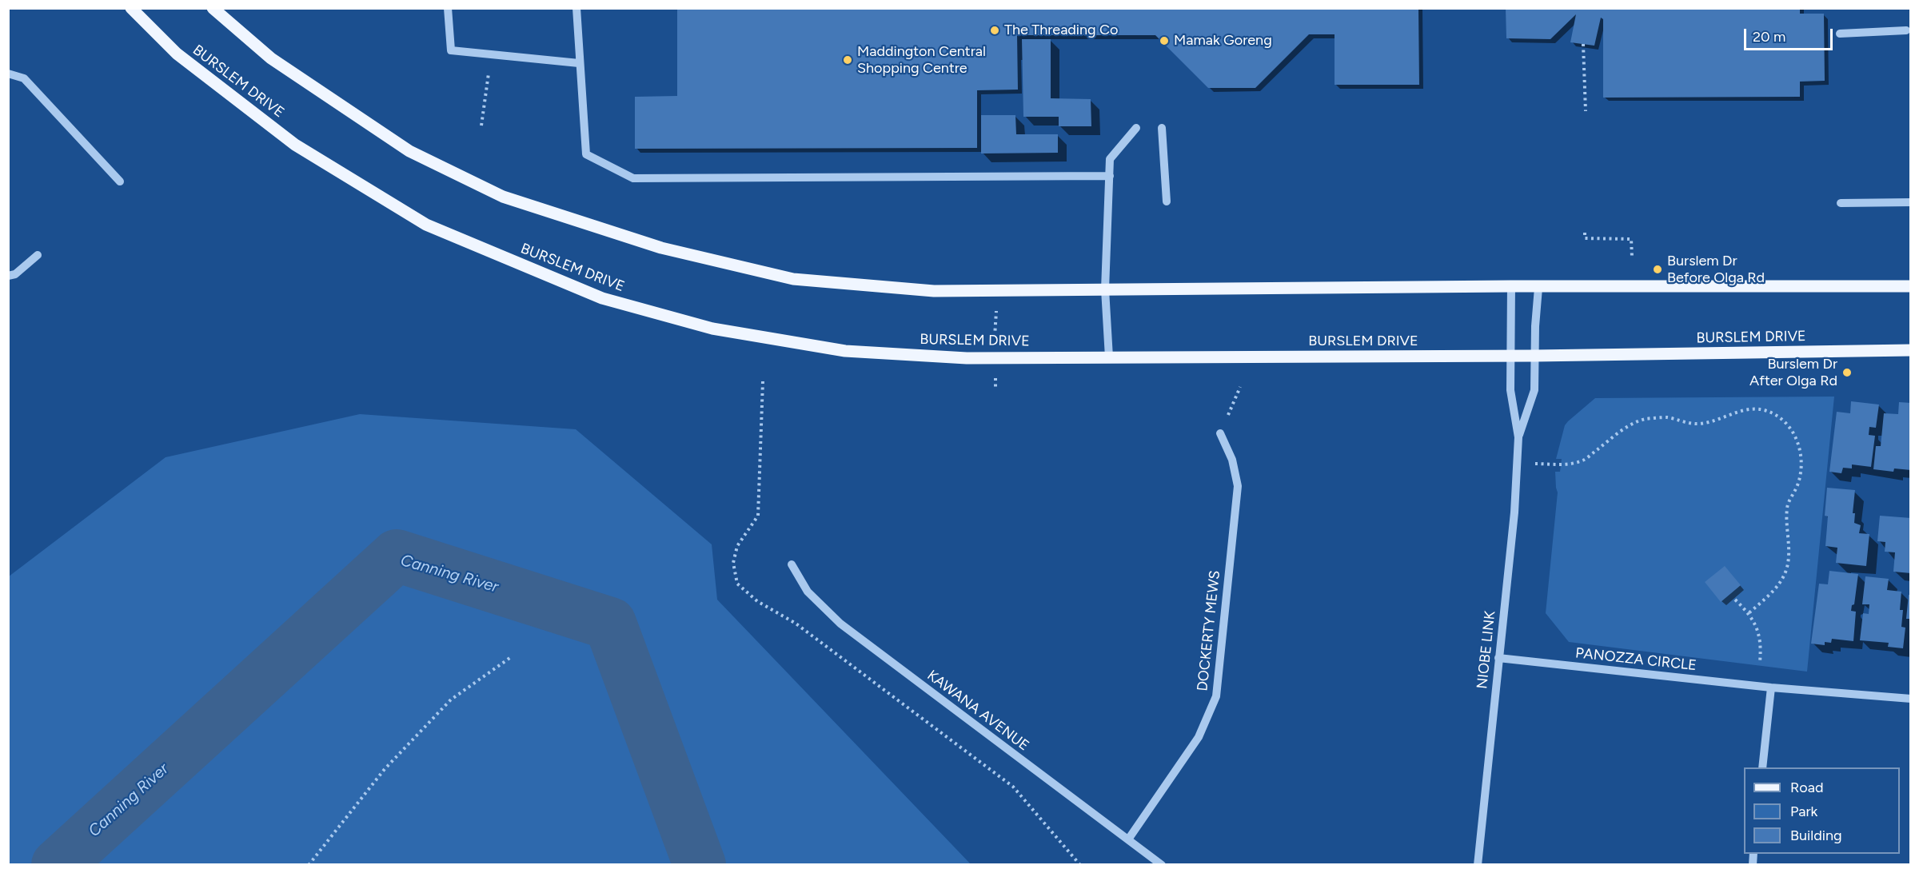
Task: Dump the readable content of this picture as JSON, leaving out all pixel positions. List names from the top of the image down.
{
  "streets": {
    "main road": ["BURSLEM DRIVE"],
    "street": [
      "DOCKERTY MEWS",
      "NIOBE LINK",
      "PANOZZA CIRCLE",
      "KAWANA AVENUE"
    ]
  },
  "crossings": [
    ["BURSLEM DRIVE", "NIOBE LINK"],
    ["DOCKERTY MEWS", "KAWANA AVENUE"],
    ["NIOBE LINK", "PANOZZA CIRCLE"]
  ],
  "water": ["Canning River"],
  "places": [
    "The Threading Co",
    "Mamak Goreng",
    "Maddington Central Shopping Centre",
    "Burslem Dr Before Olga Rd",
    "Burslem Dr After Olga Rd"
  ],
  "legend": ["Road", "Park", "Building"],
  "scale_bar": "20 m"
}
